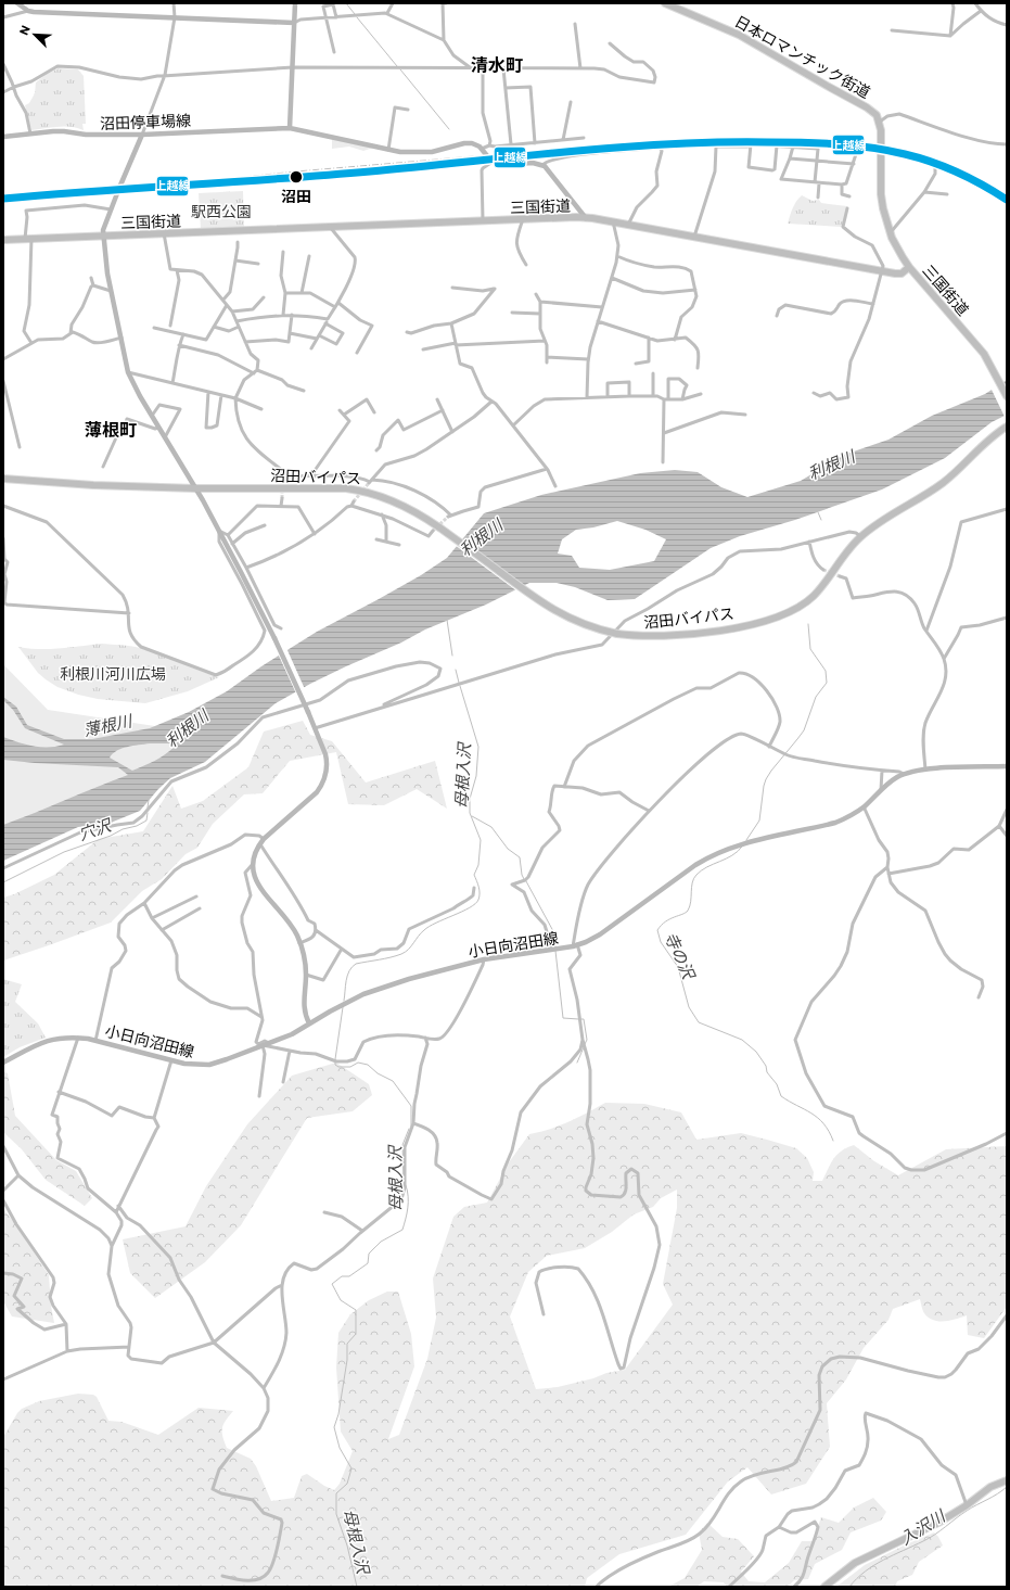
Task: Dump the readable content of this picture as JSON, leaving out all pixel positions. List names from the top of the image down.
{
  "streets": {
    "highway": ["日本ロマンチック街道", "三国街道", "沼田バイパス"],
    "main road": ["沼田停車場線", "小日向沼田線"]
  },
  "districts": ["清水町", "薄根町"],
  "water": [
    "利根川",
    "薄根川",
    "母根入沢",
    "穴沢",
    "寺の沢",
    "入沢川"
  ],
  "parks": ["駅西公園", "利根川河川広場"],
  "places": ["沼田"],
  "lines": ["transit line 上越線"],
  "north": "top left"
}
